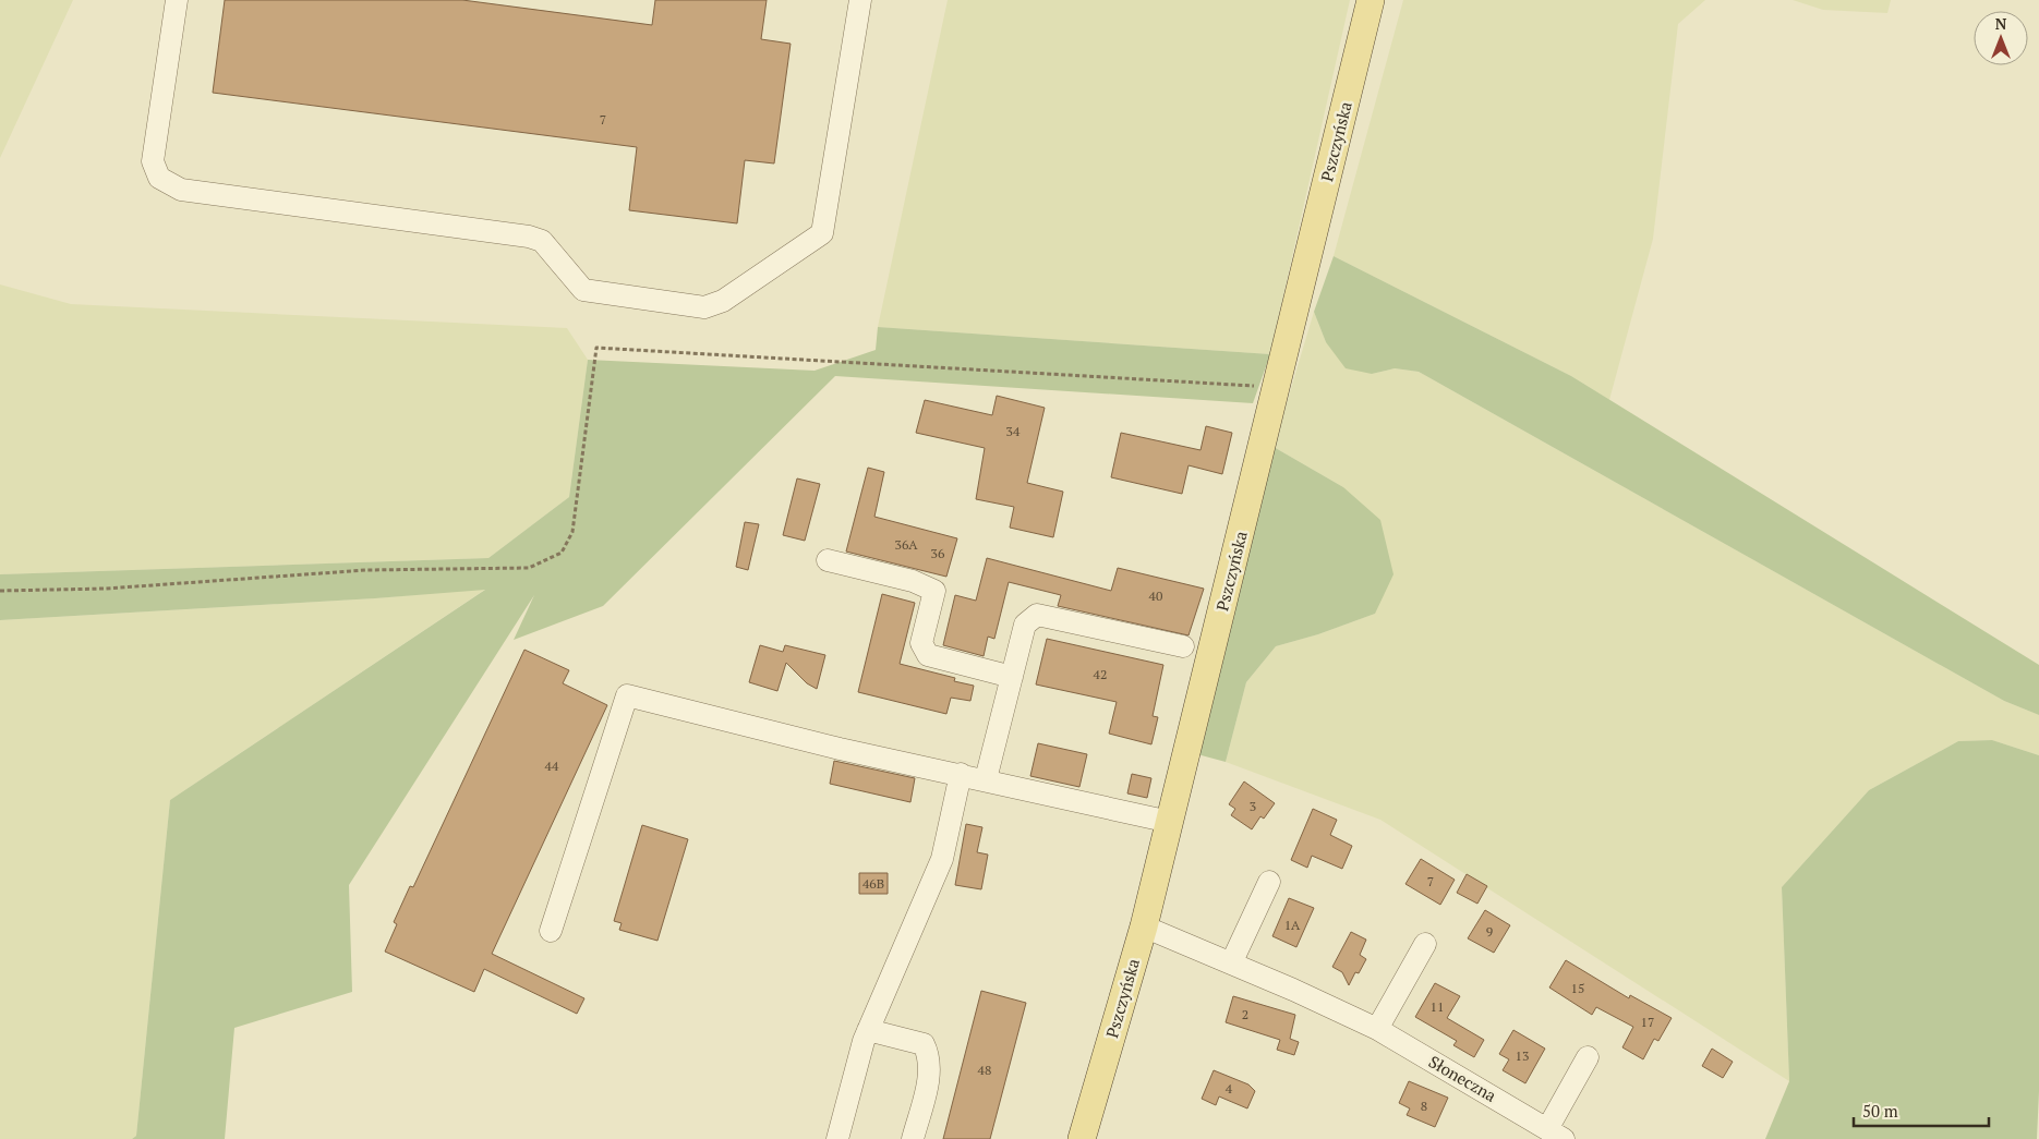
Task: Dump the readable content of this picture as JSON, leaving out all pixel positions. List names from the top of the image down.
{
  "streets": {
    "main road": ["Pszczyńska"],
    "street": ["Słoneczna"]
  },
  "crossings": [
    ["Pszczyńska", "Słoneczna"]
  ],
  "house_numbers": [
    "7",
    "34",
    "36A",
    "36",
    "40",
    "42",
    "44",
    "3",
    "7",
    "46B",
    "1A",
    "9",
    "15",
    "11",
    "2",
    "17",
    "13",
    "48",
    "4",
    "8"
  ],
  "scale_bar": "50 m",
  "north": "top"
}
